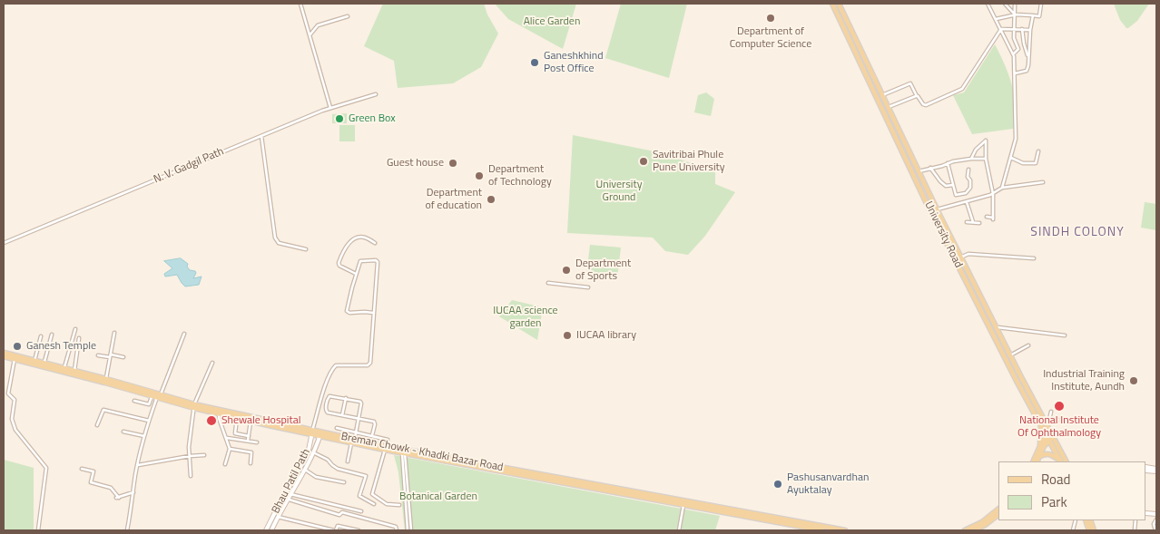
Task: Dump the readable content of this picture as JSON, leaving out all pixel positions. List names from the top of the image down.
{
  "streets": {
    "main road": ["University Road", "Breman Chowk - Khadki Bazar Road", "Bhau Patil Path"],
    "street": ["N. V. Gadgil Path"]
  },
  "crossings": [
    ["Breman Chowk - Khadki Bazar Road", "Bhau Patil Path"]
  ],
  "districts": ["SINDH COLONY"],
  "parks": [
    "Alice Garden",
    "University Ground",
    "IUCAA science garden",
    "Botanical Garden"
  ],
  "places": [
    "Department of Computer Science",
    "Ganeshkhind Post Office",
    "Green Box",
    "Savitribai Phule Pune University",
    "Guest house",
    "Department of Technology",
    "Department of education",
    "Department of Sports",
    "IUCAA library",
    "Ganesh Temple",
    "Industrial Training Institute, Aundh",
    "National Institute Of Ophthalmology",
    "Shewale Hospital",
    "Pashusanvardhan Ayuktalay"
  ],
  "legend": ["Road", "Park"]
}
